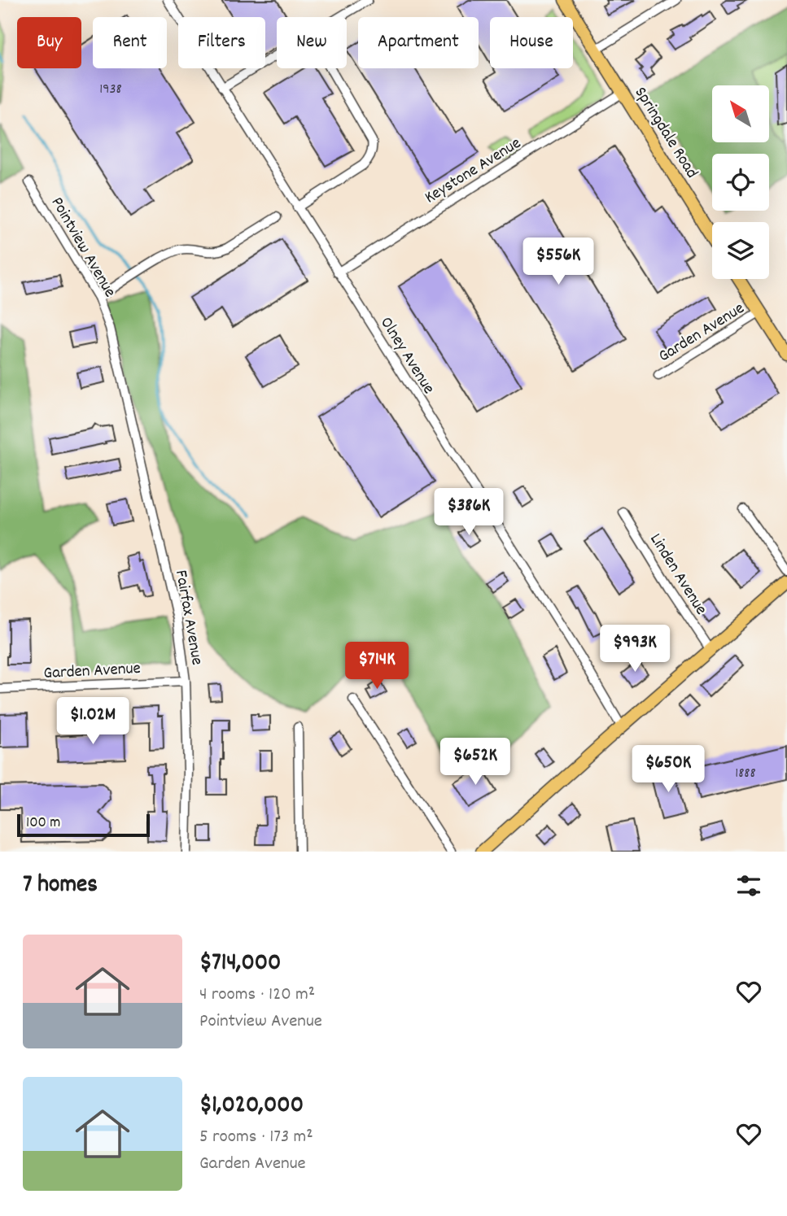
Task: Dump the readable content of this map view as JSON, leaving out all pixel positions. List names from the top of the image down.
{
  "streets": {
    "main road": ["Springdale Road"],
    "street": [
      "Keystone Avenue",
      "Pointview Avenue",
      "Garden Avenue",
      "Olney Avenue",
      "Linden Avenue",
      "Fairfax Avenue"
    ]
  },
  "crossings": [
    ["Springdale Road", "Keystone Avenue"],
    ["Keystone Avenue", "Olney Avenue"],
    ["Pointview Avenue", "Fairfax Avenue"],
    ["Garden Avenue", "Fairfax Avenue"]
  ],
  "house_numbers": ["1938", "1888"],
  "scale_bar": "100 m",
  "north": "top left",
  "page": {
    "chip": [
      "Buy",
      "Rent",
      "Filters",
      "New",
      "Apartment",
      "House"
    ],
    "price": [
      "$556K",
      "$386K",
      "$993K",
      "$714K",
      "$1.02M",
      "$652K",
      "$650K"
    ],
    "scale": "100 m",
    "heading": "7 homes",
    "list": [
      {
        "name": "$714,000",
        "note": "4 rooms · 120 m² · Pointview Avenue"
      },
      {
        "name": "$1,020,000",
        "note": "5 rooms · 173 m² · Garden Avenue"
      }
    ]
  }
}
